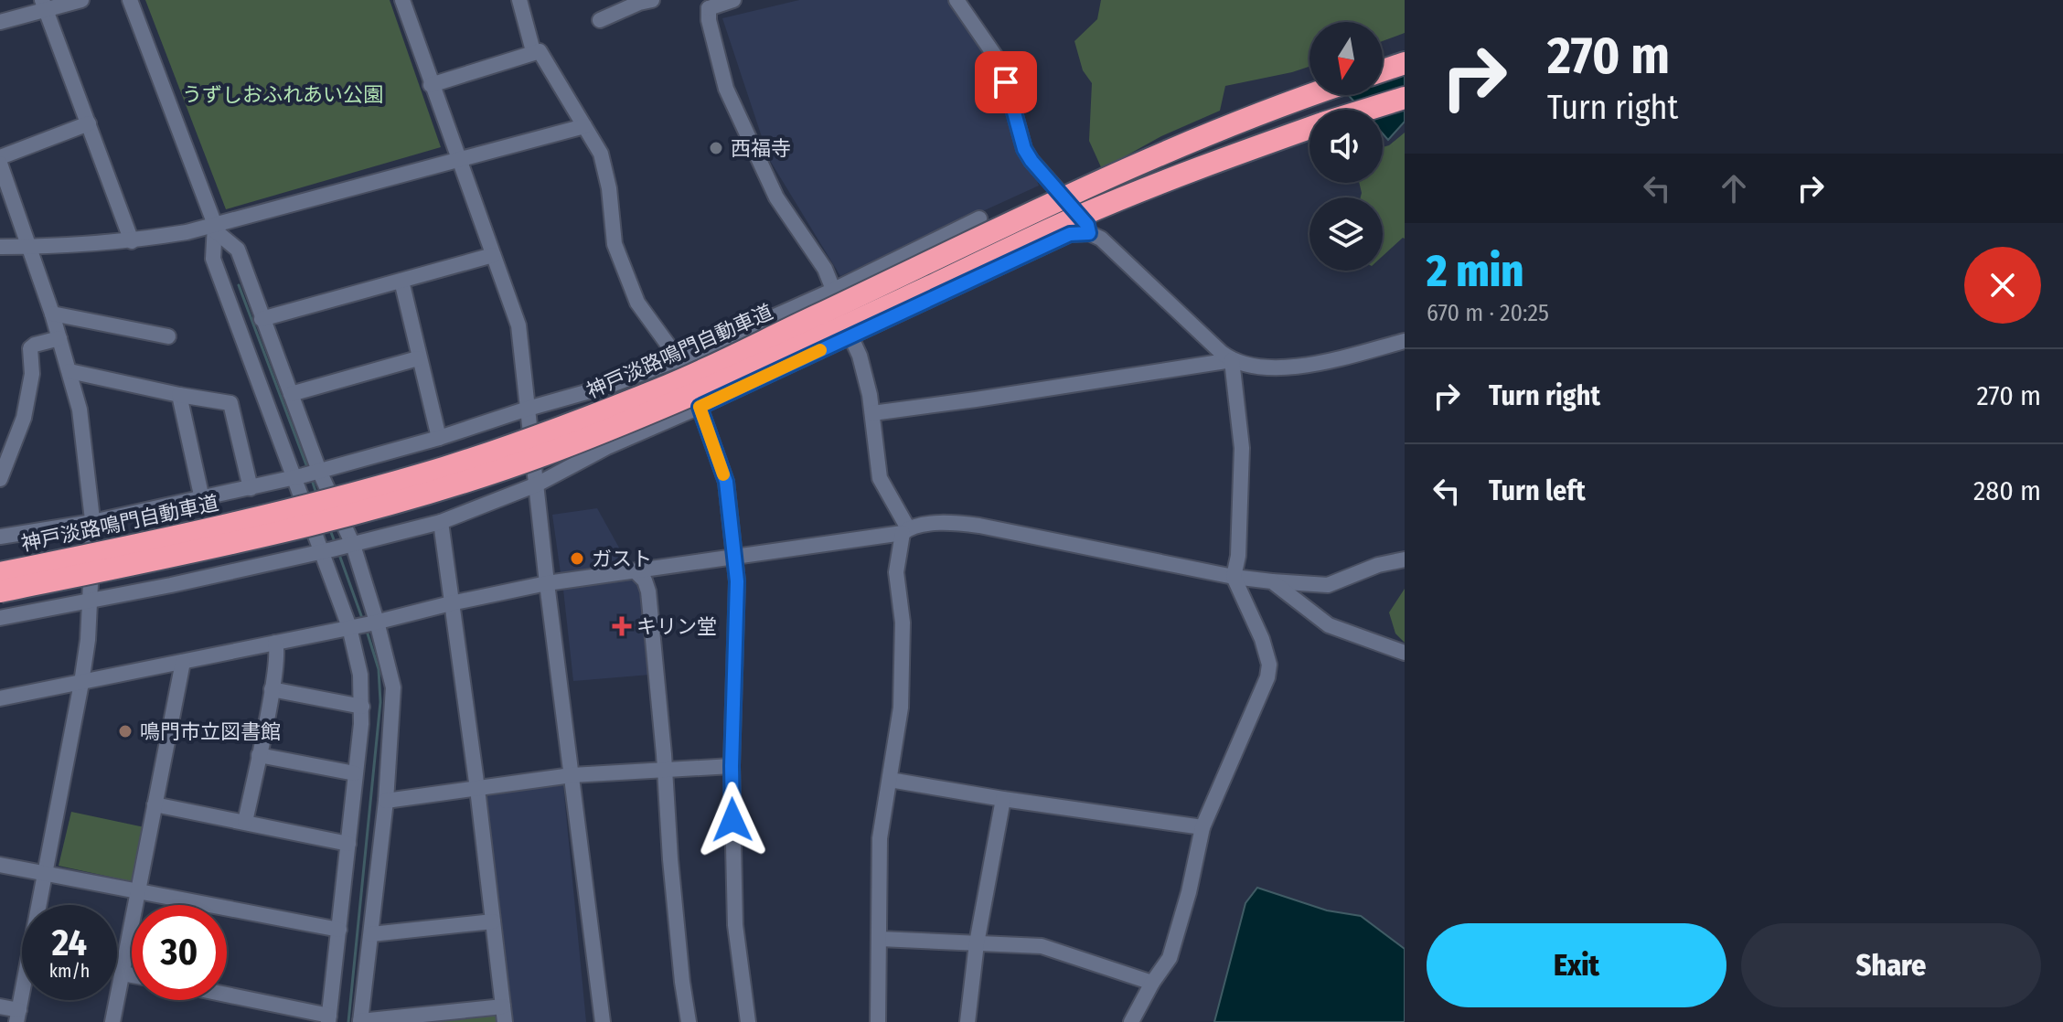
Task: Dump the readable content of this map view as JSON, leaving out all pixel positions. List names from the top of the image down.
{
  "streets": {
    "highway": ["神戸淡路鳴門自動車道"]
  },
  "parks": ["うずしおふれあい公園"],
  "places": {
    "other": ["西福寺", "ガスト", "鳴門市立図書館"],
    "health": ["キリン堂"]
  },
  "north": "bottom",
  "page": {
    "turn": ["270 m", "Turn right"],
    "heading": ["2 min", "670 m · 20:25"],
    "list": [
      {
        "name": "Turn right",
        "value": "270 m"
      },
      {
        "name": "Turn left",
        "value": "280 m"
      }
    ],
    "speed": "24 km/h",
    "limit": "30",
    "buttons": ["Exit", "Share"]
  }
}
